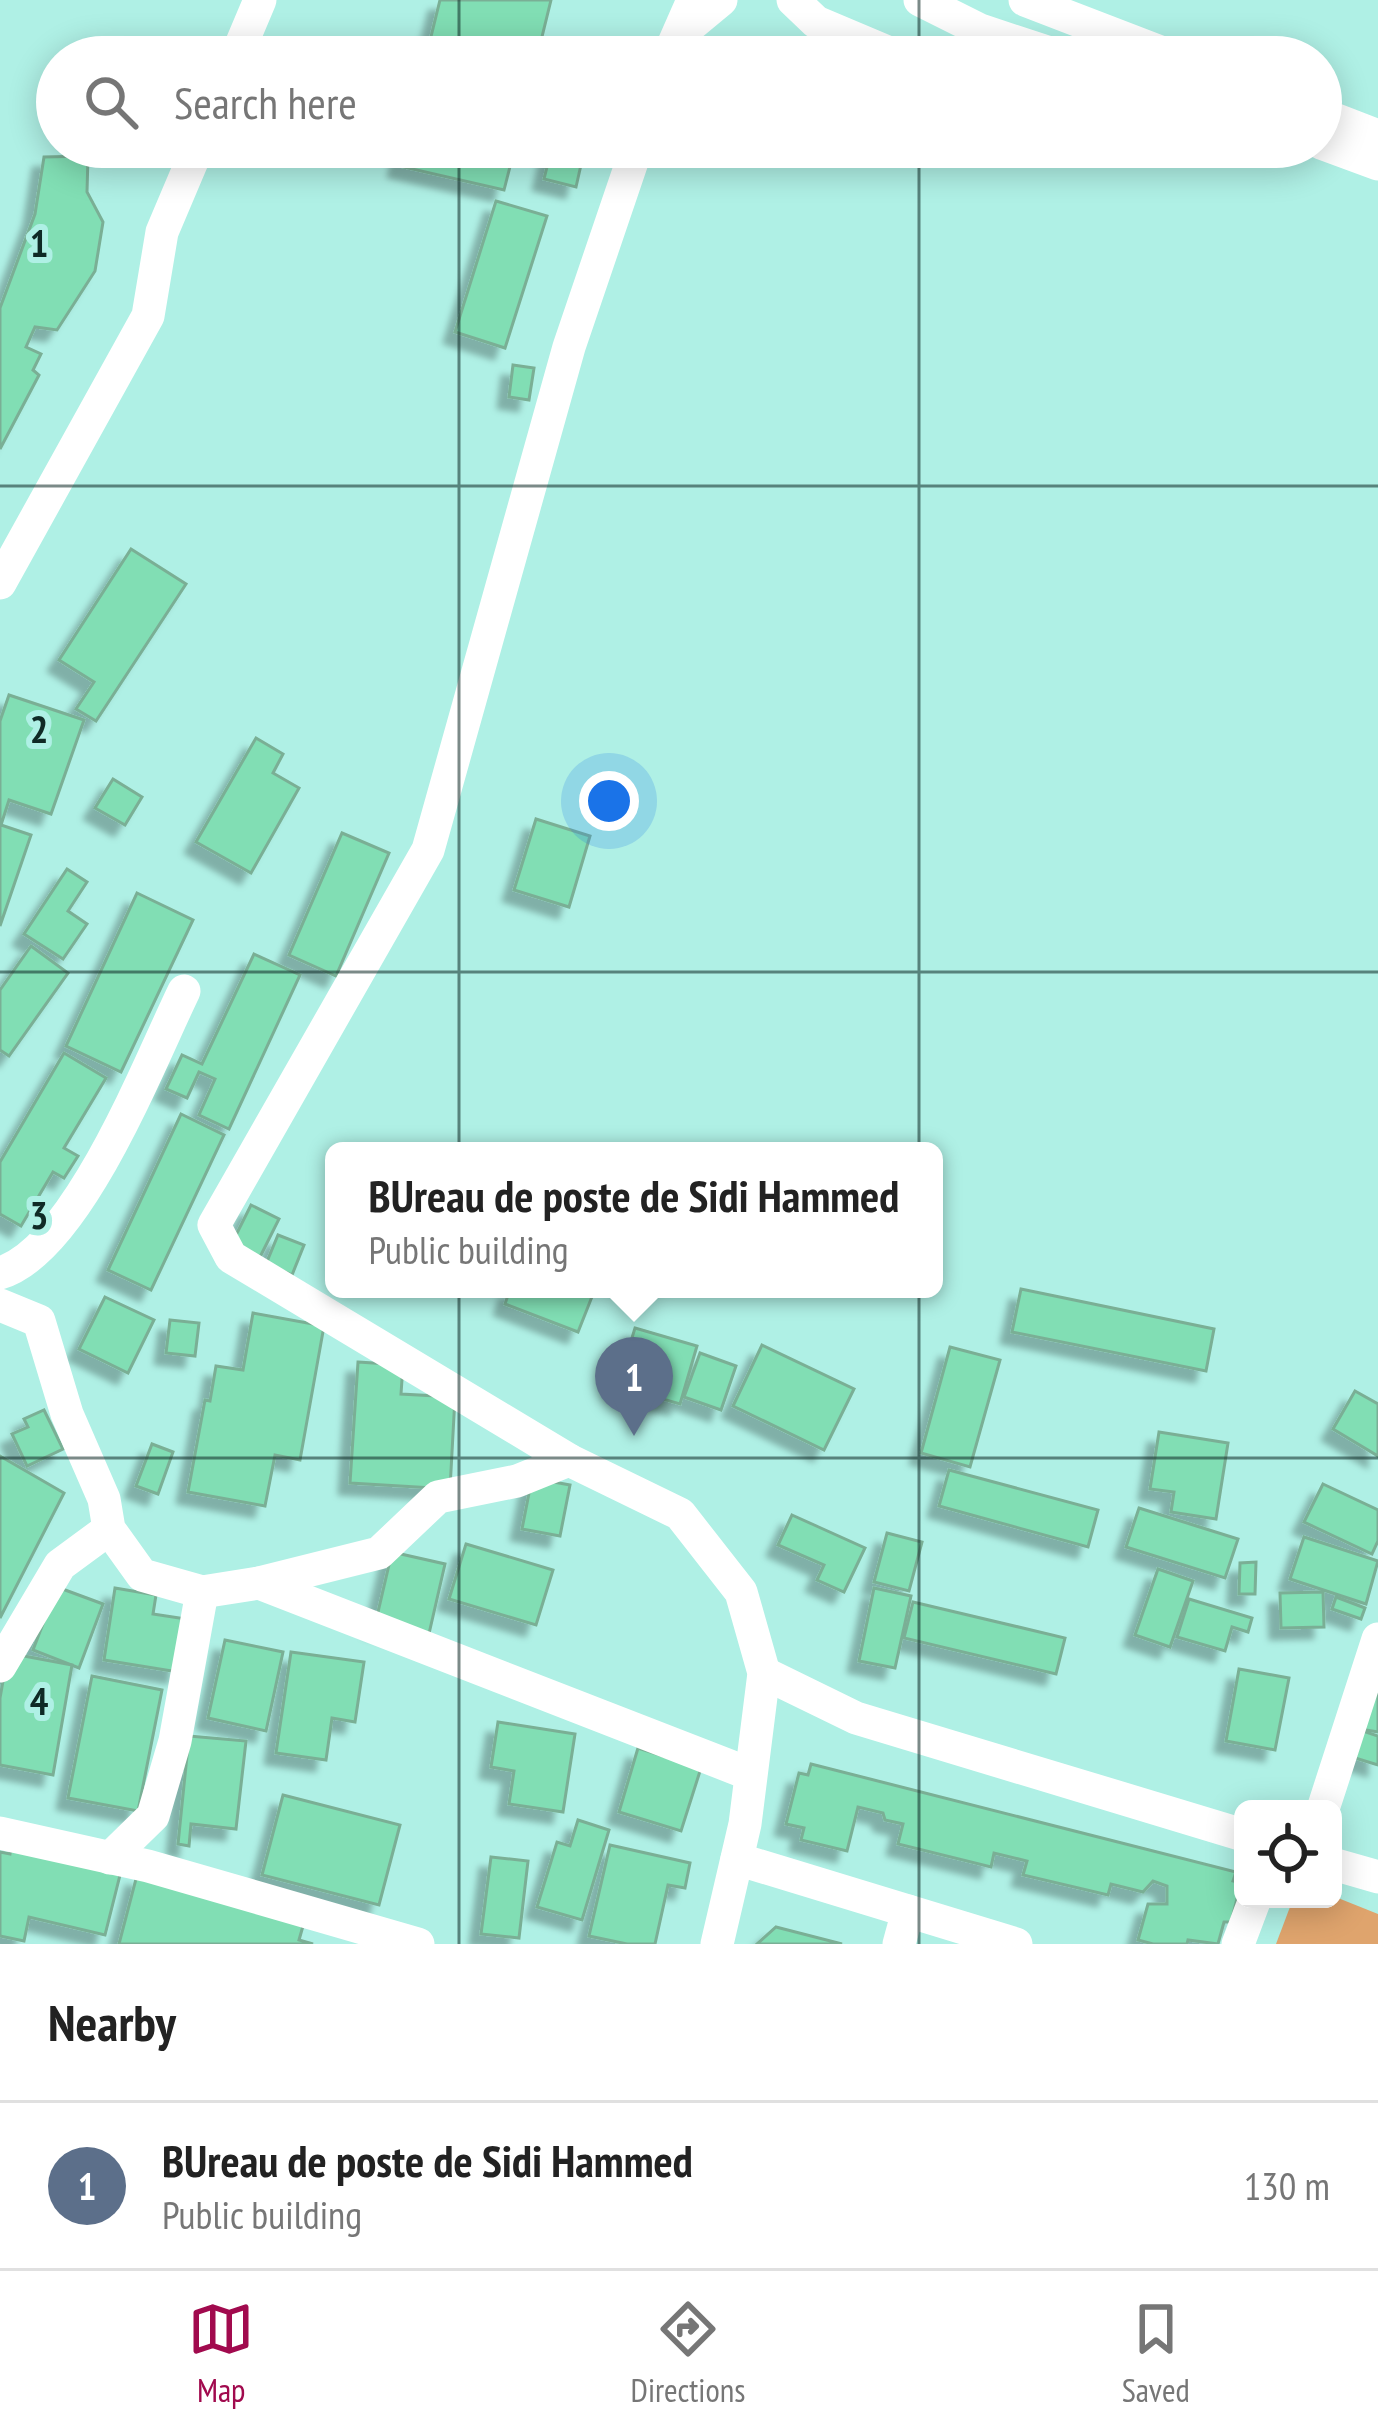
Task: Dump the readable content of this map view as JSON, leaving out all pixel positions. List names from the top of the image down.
{
  "page": {
    "search": "Search here",
    "popup": ["BUreau de poste de Sidi Hammed", "Public building"],
    "pins": "1",
    "heading": "Nearby",
    "list": [
      {
        "mark": "1",
        "name": "BUreau de poste de Sidi Hammed",
        "note": "Public building",
        "value": "130 m"
      }
    ],
    "nav": ["Map", "Directions", "Saved"]
  },
  "grid": {
    "rows": [
      "1",
      "2",
      "3",
      "4"
    ]
  }
}
